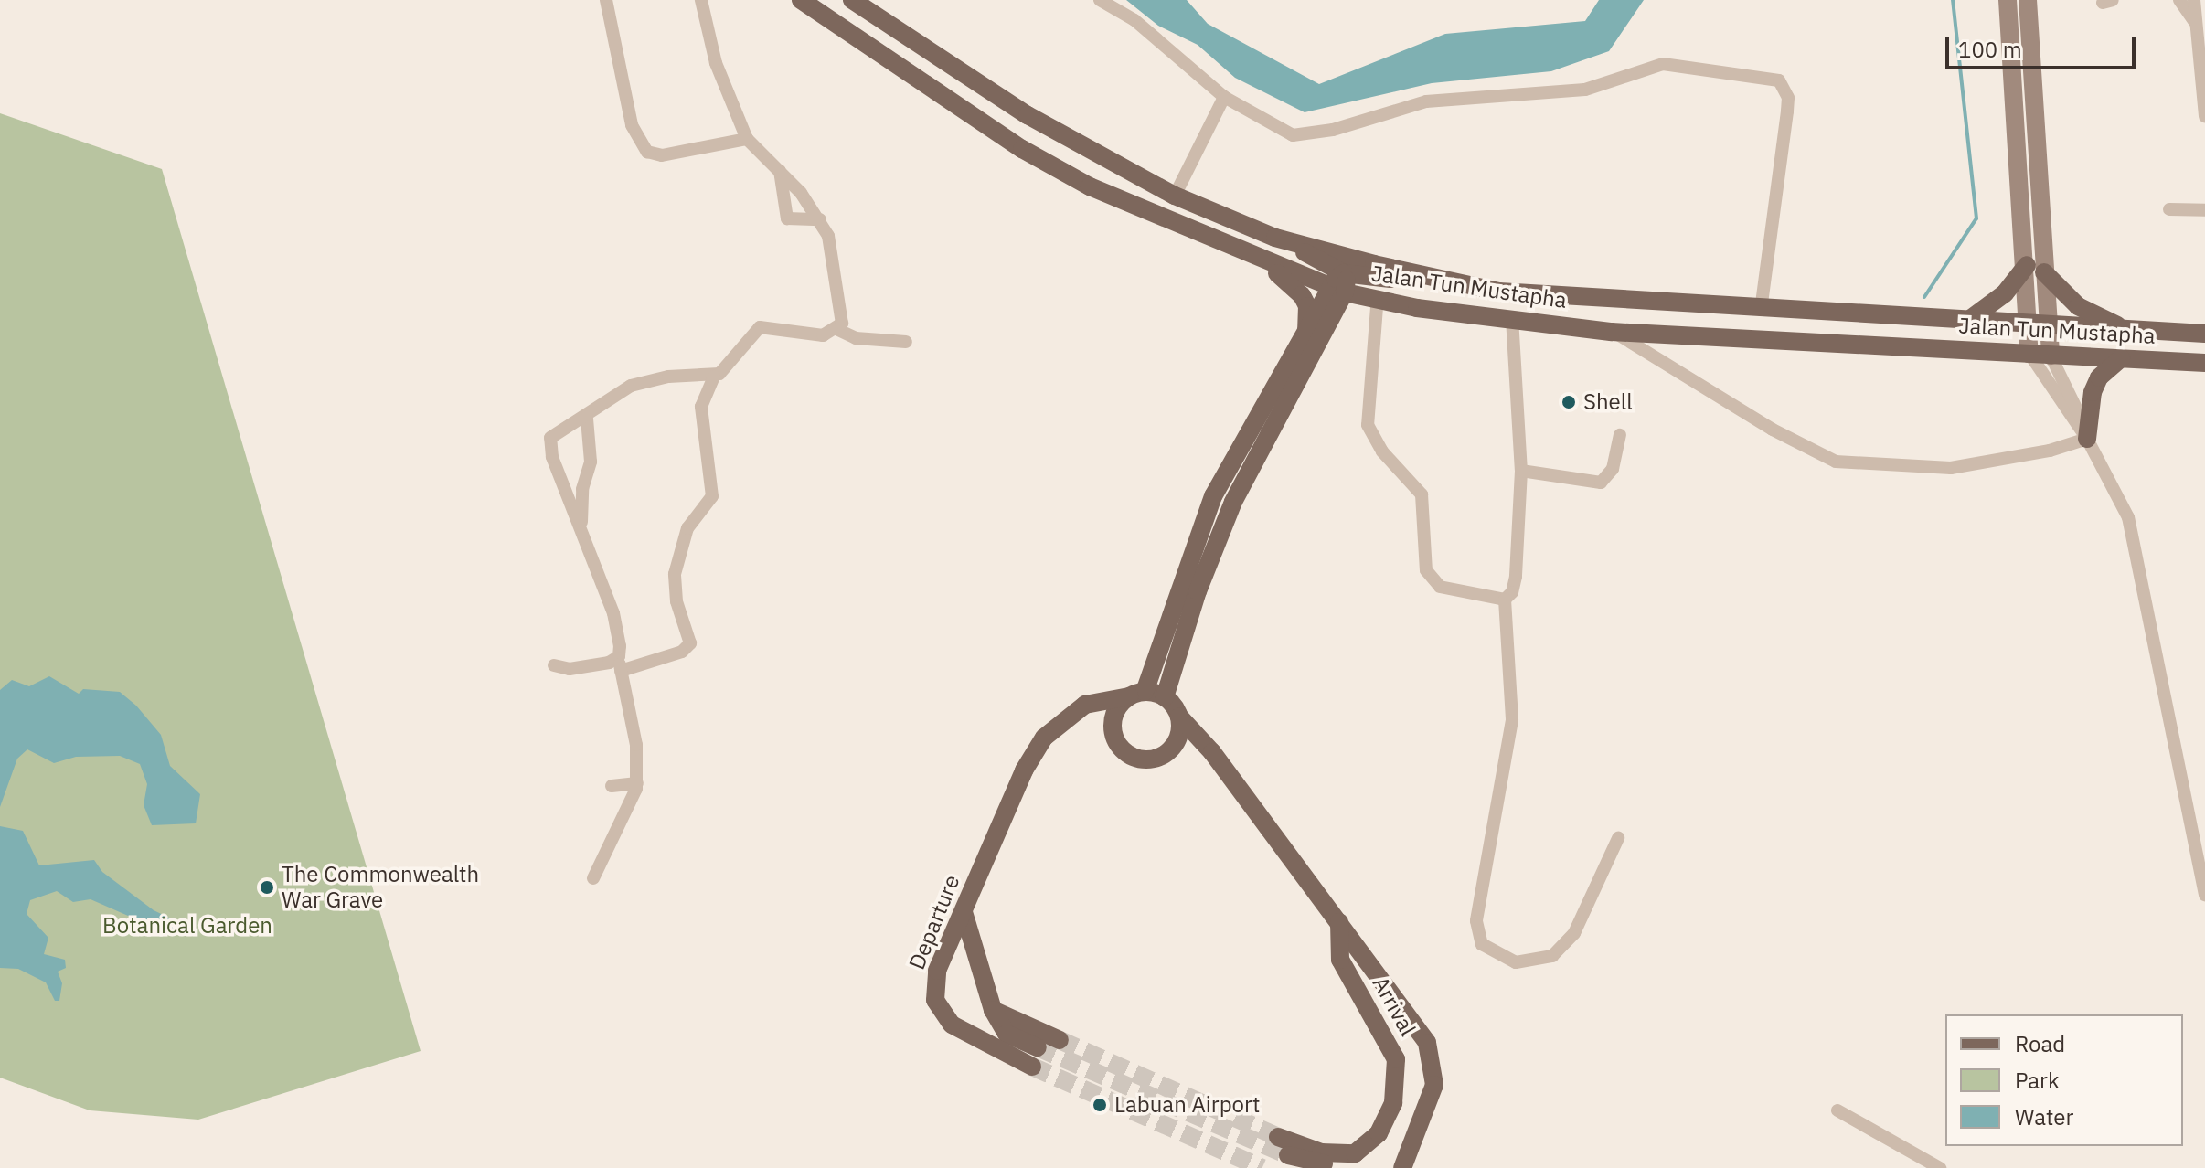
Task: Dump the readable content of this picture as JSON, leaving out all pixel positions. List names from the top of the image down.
{
  "streets": {
    "main road": ["Jalan Tun Mustapha", "Departure", "Arrival"]
  },
  "parks": ["Botanical Garden"],
  "places": ["Shell", "The Commonwealth War Grave", "Labuan Airport"],
  "legend": ["Road", "Park", "Water"],
  "scale_bar": "100 m"
}
